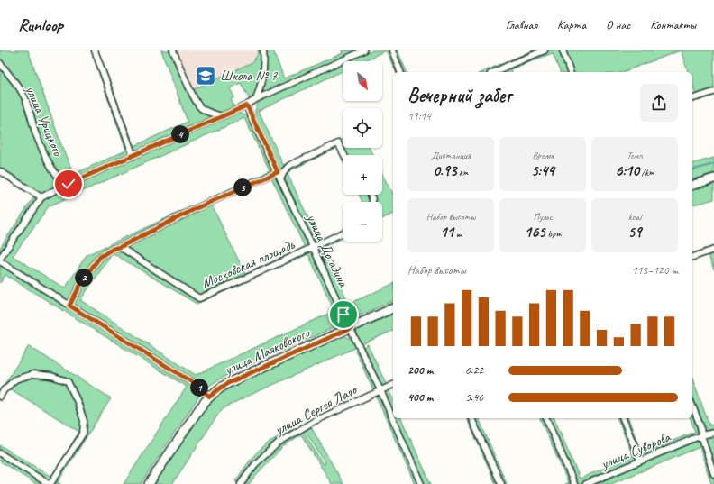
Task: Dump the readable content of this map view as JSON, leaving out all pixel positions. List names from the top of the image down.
{
  "streets": {
    "main road": ["улица Маяковского"],
    "street": [
      "улица Урицкого",
      "улица Догадина",
      "Московская площадь",
      "улица Сергея Лазо",
      "улица Суворова"
    ]
  },
  "crossings": [
    ["улица Догадина", "Московская площадь"],
    ["улица Догадина", "улица Маяковского"],
    ["улица Догадина", "улица Сергея Лазо"]
  ],
  "places": {
    "school or university": ["Школа № 7"]
  },
  "north": "bottom right",
  "page": {
    "header": "Runloop",
    "nav": [
      "Главная",
      "Карта",
      "О нас",
      "Контакты"
    ],
    "map_buttons": ["+", "−"],
    "heading": ["Вечерний забег", "19:14"],
    "pins": [
      "4",
      "3",
      "2",
      "1"
    ],
    "stats": [
      ["Дистанция", "0.93 km"],
      ["Время", "5:44"],
      ["Темп", "6:10 /km"],
      ["Набор высоты", "11 m"],
      ["Пульс", "165 bpm"],
      ["kcal", "59"]
    ],
    "chart": ["Набор высоты", "113–120 m"],
    "list": [
      {
        "name": "200 m",
        "note": "6:22"
      },
      {
        "name": "400 m",
        "note": "5:46"
      }
    ]
  }
}
